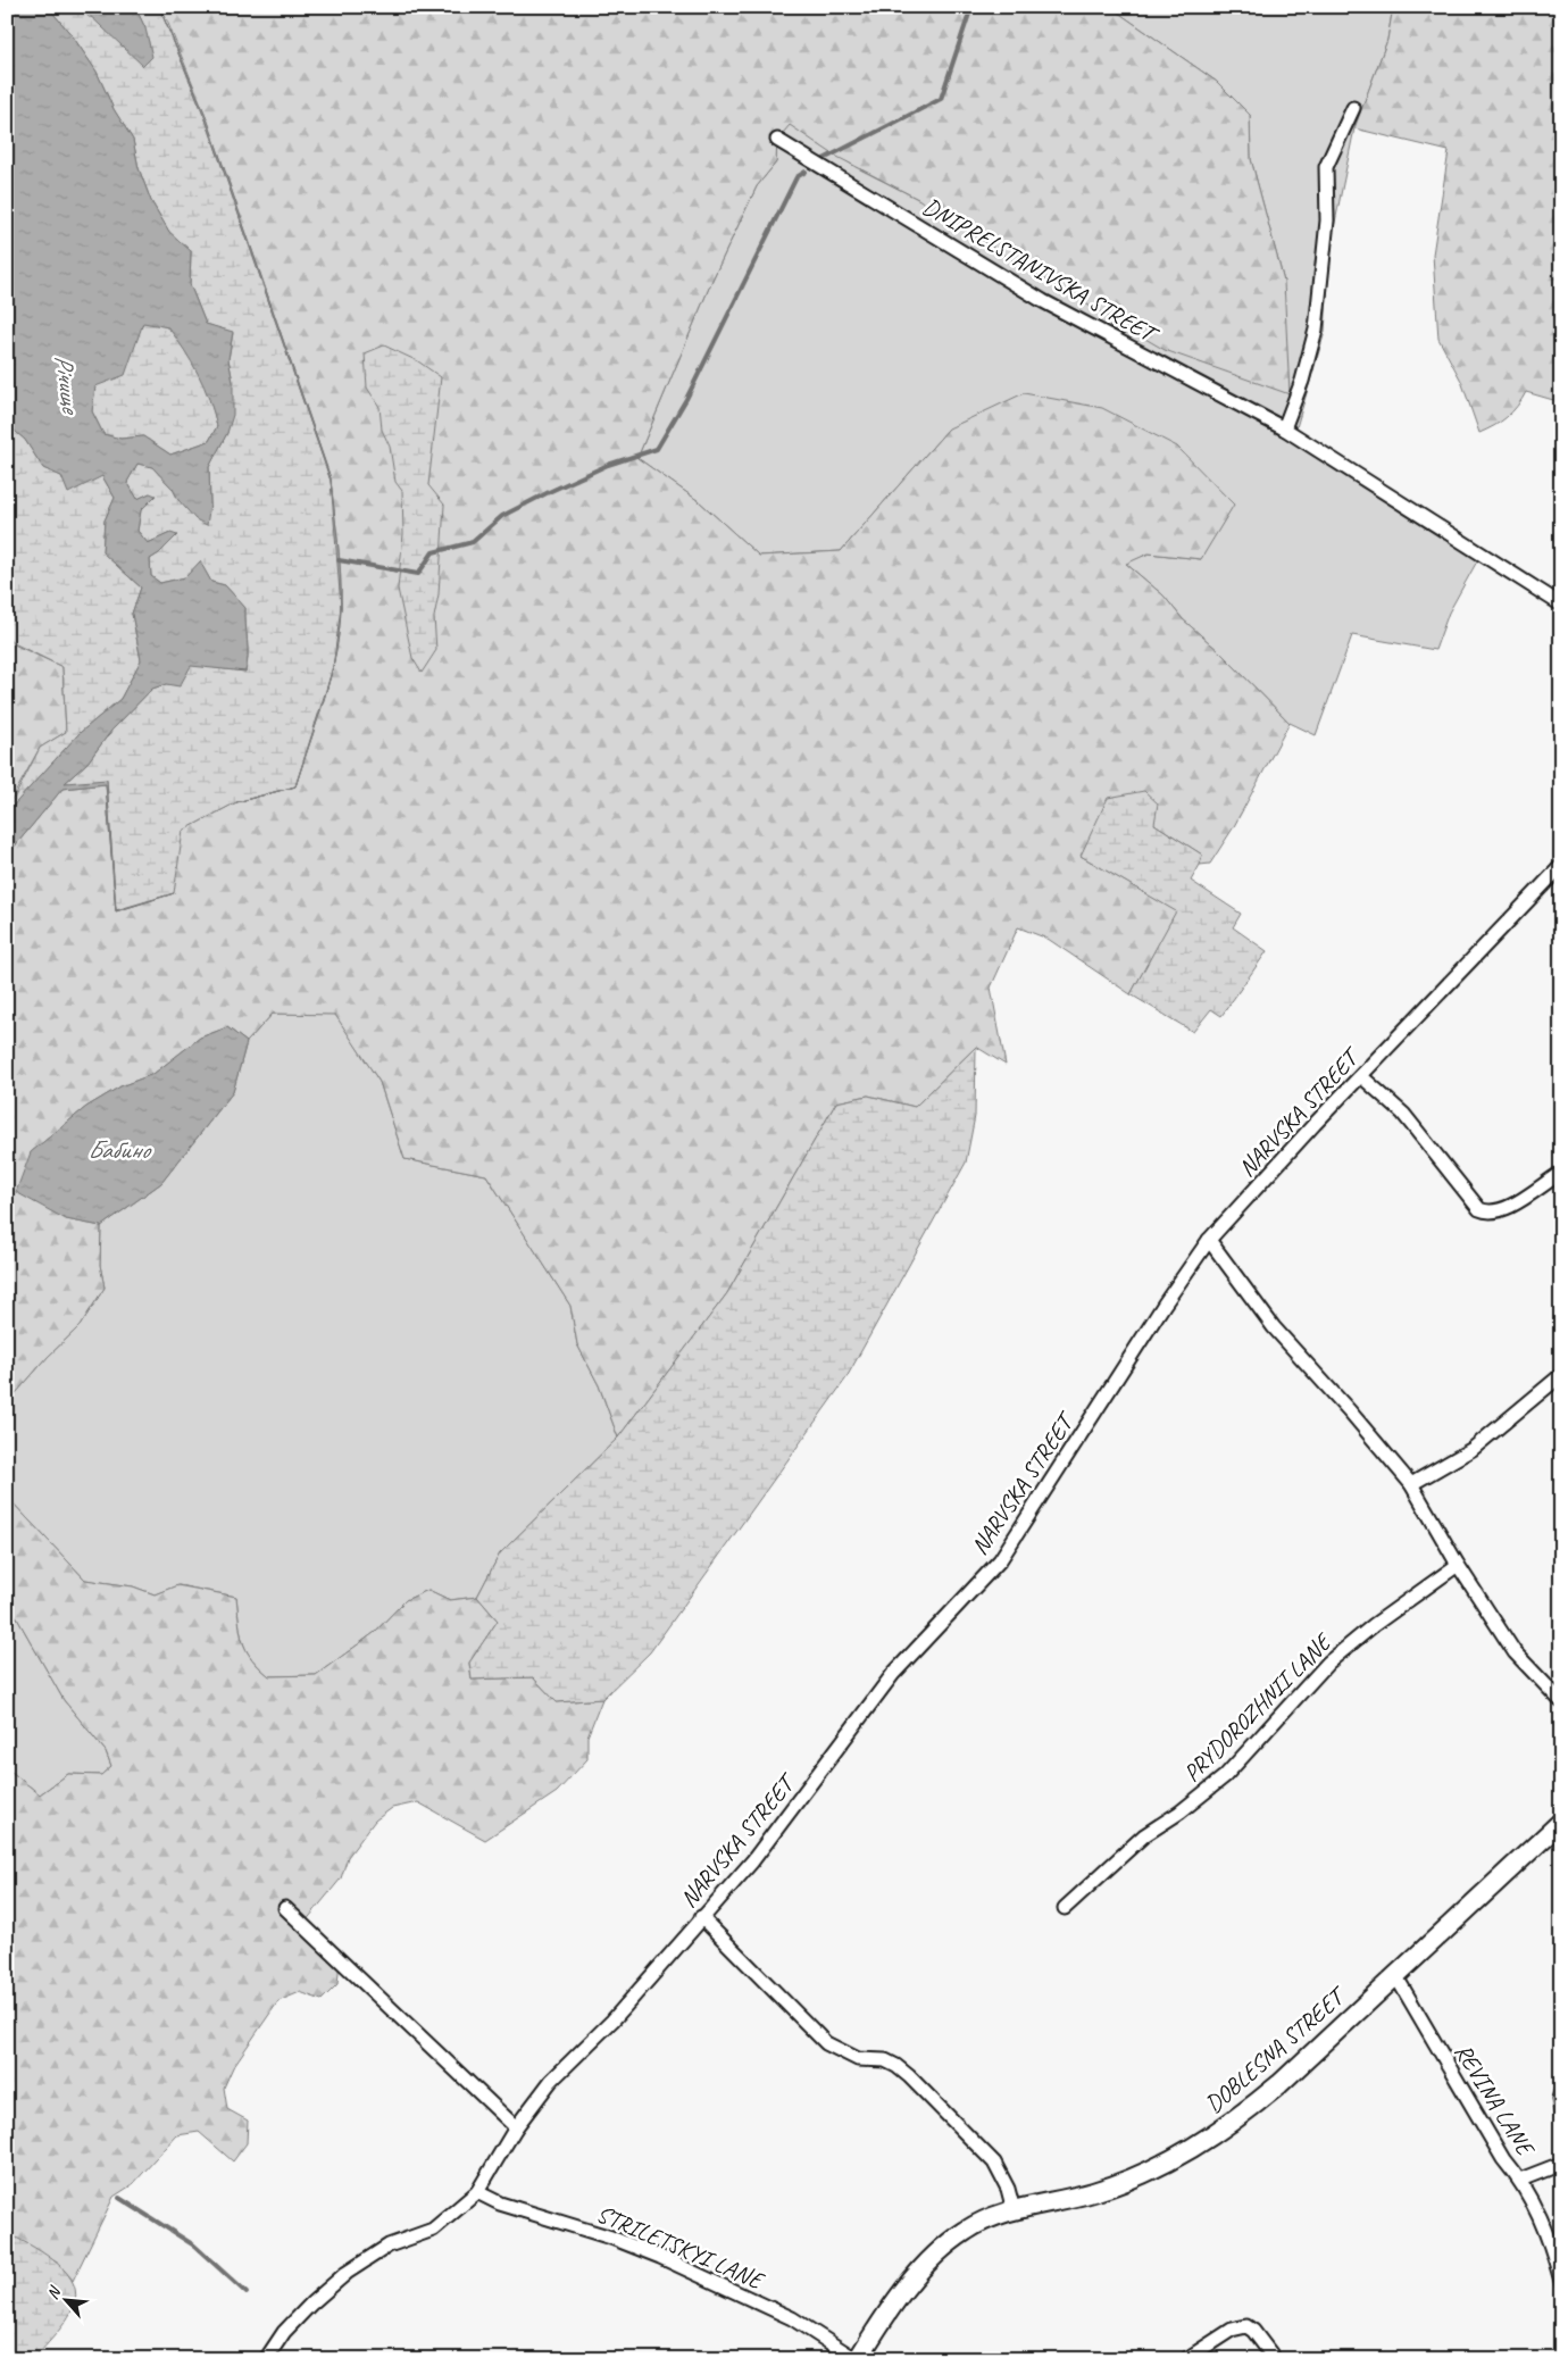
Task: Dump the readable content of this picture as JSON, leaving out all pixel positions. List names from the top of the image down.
{
  "streets": {
    "street": [
      "DNIPRELSTANIVSKA STREET",
      "NARVSKA STREET",
      "PRYDOROZHNII LANE",
      "DOBLESNA STREET",
      "REVINA LANE",
      "STRILETSKYI LANE"
    ]
  },
  "crossings": [
    ["NARVSKA STREET", "STRILETSKYI LANE"],
    ["DOBLESNA STREET", "REVINA LANE"],
    ["DOBLESNA STREET", "STRILETSKYI LANE"]
  ],
  "water": ["Річище", "Бабино"],
  "north": "top left"
}
